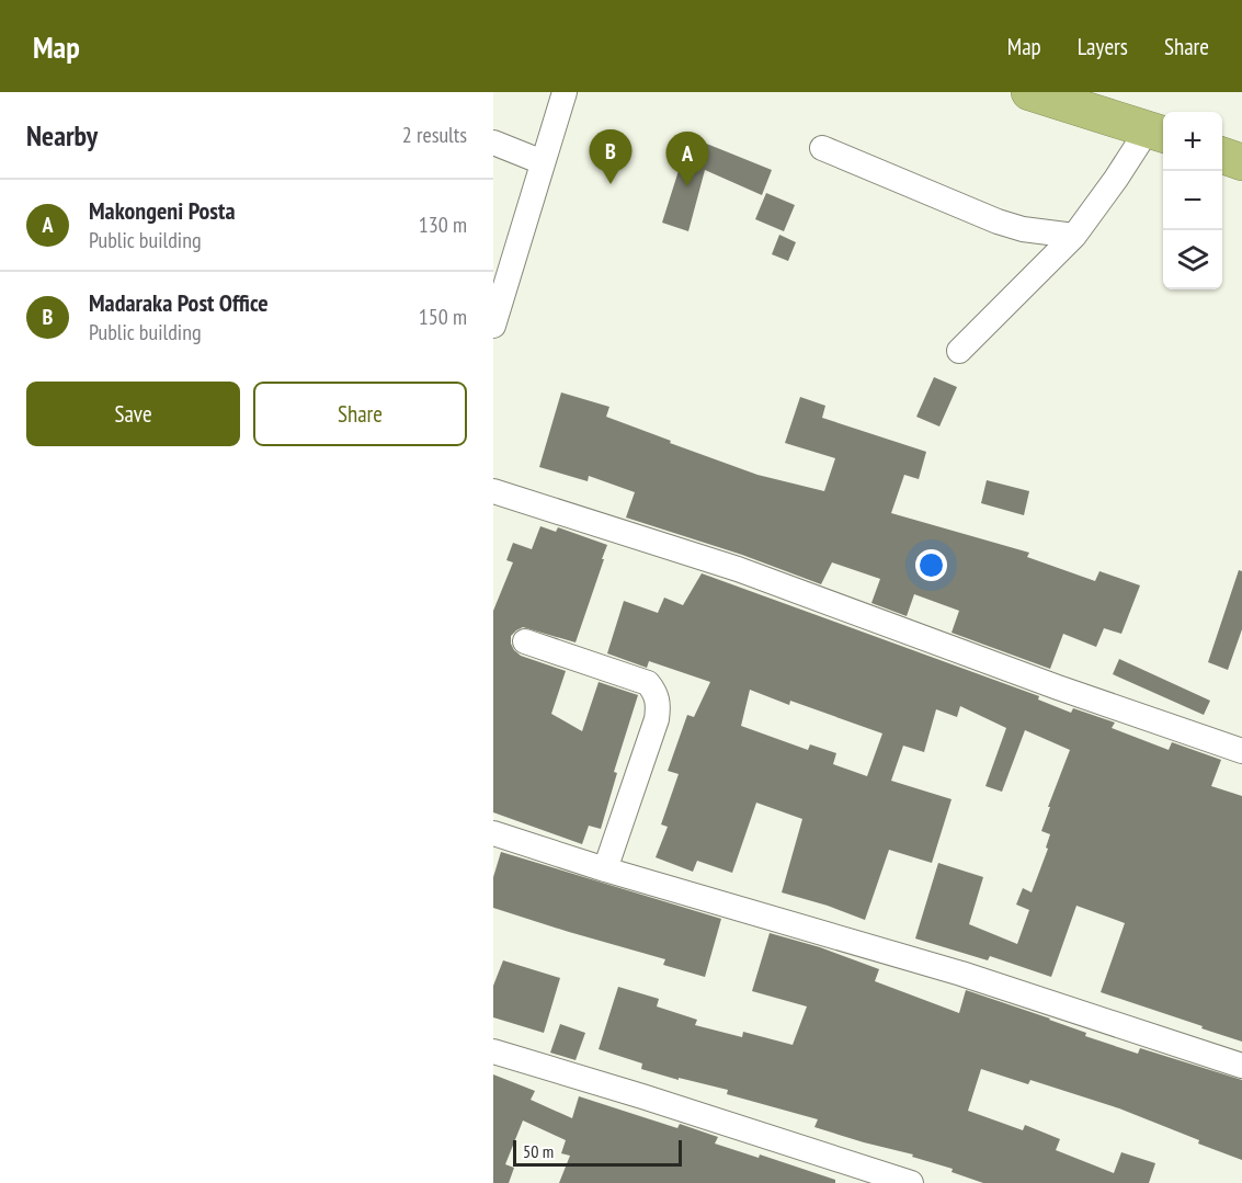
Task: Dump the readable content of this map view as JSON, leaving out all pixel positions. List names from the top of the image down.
{
  "scale_bar": "50 m",
  "page": {
    "header": "Map",
    "nav": ["Map", "Layers", "Share"],
    "heading": ["Nearby", "2 results"],
    "map_buttons": ["+", "−"],
    "pins": ["B", "A"],
    "list": [
      {
        "mark": "A",
        "name": "Makongeni Posta",
        "note": "Public building",
        "value": "130 m"
      },
      {
        "mark": "B",
        "name": "Madaraka Post Office",
        "note": "Public building",
        "value": "150 m"
      }
    ],
    "buttons": ["Save", "Share"],
    "scale": "50 m"
  }
}
